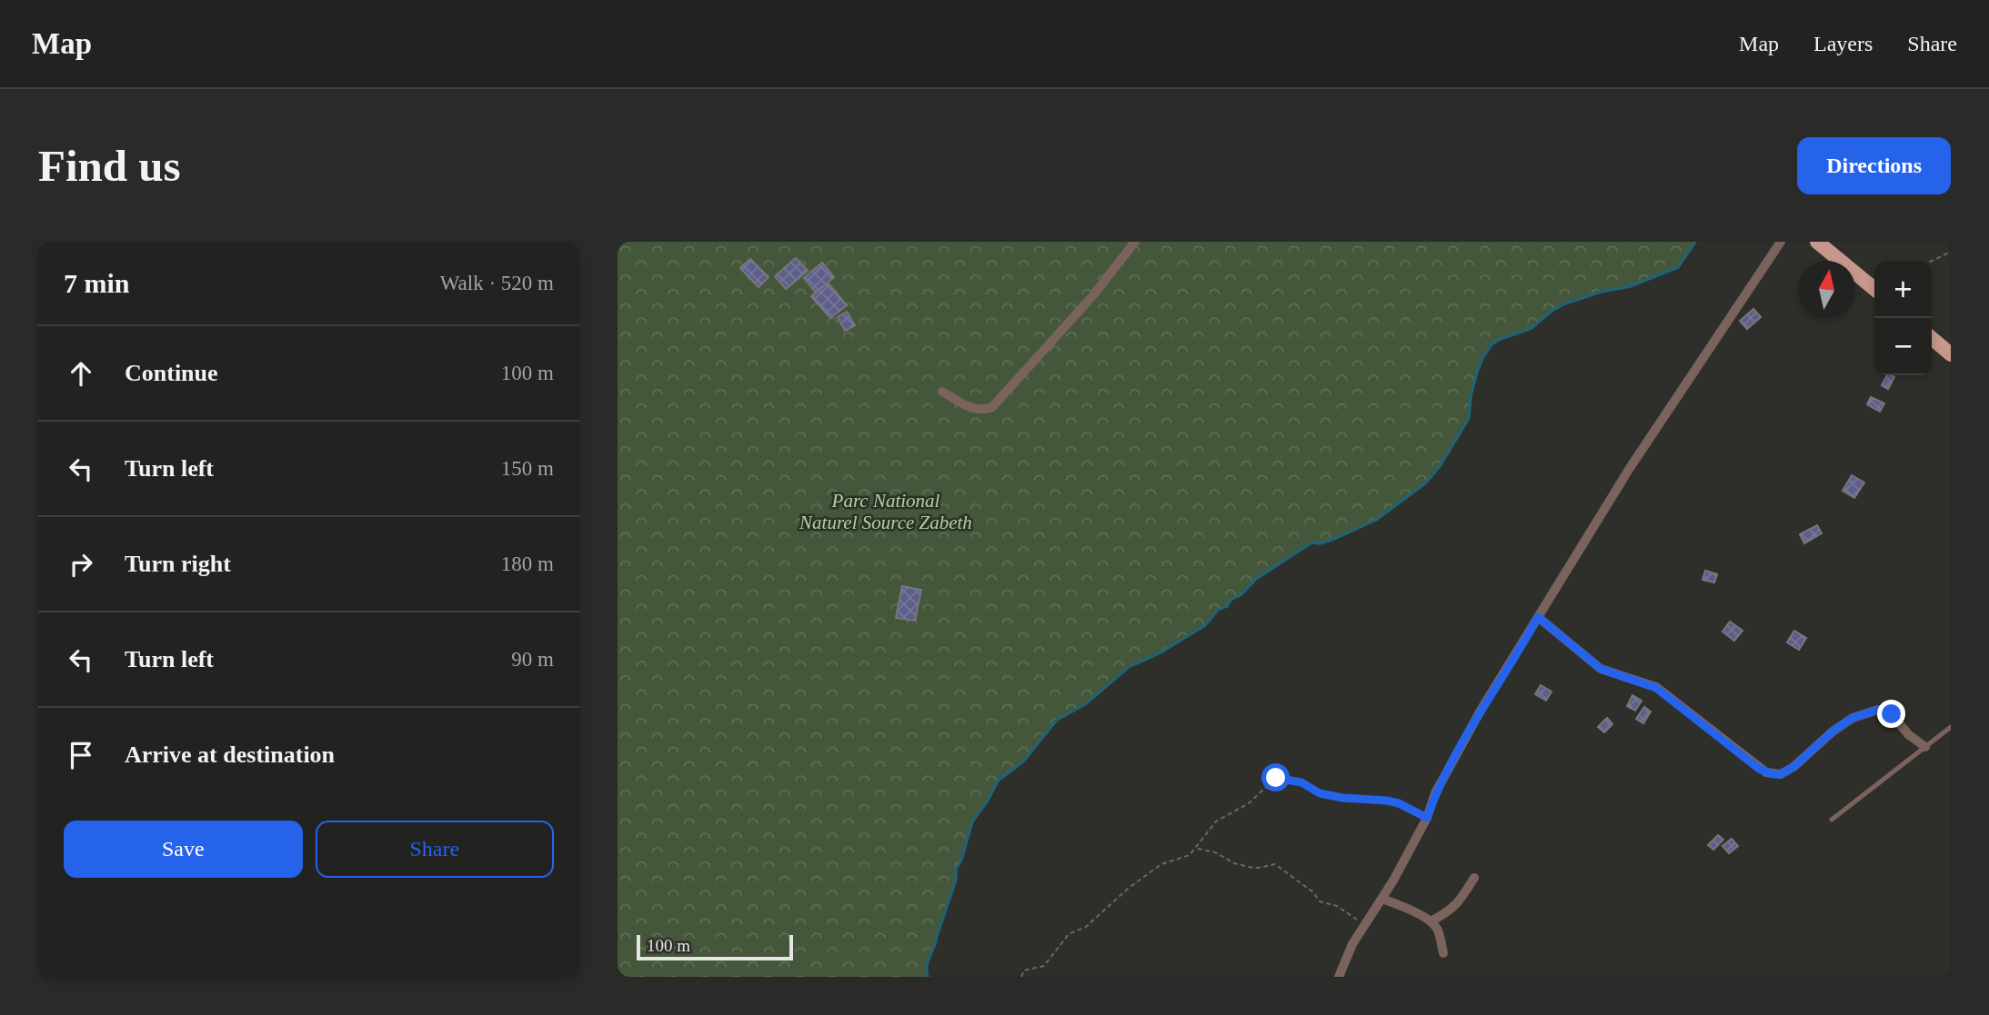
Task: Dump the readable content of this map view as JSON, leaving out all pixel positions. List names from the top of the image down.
{
  "parks": ["Parc National Naturel Source Zabeth"],
  "scale_bar": "100 m",
  "north": "top",
  "page": {
    "header": "Map",
    "nav": ["Map", "Layers", "Share"],
    "buttons": [
      "Directions",
      ["Save", "Share"]
    ],
    "title": "Find us",
    "heading": ["7 min", "Walk · 520 m"],
    "map_buttons": ["+", "−"],
    "list": [
      ["Continue", "100 m"],
      ["Turn left", "150 m"],
      ["Turn right", "180 m"],
      ["Turn left", "90 m"],
      "Arrive at destination"
    ],
    "scale": "100 m"
  }
}
